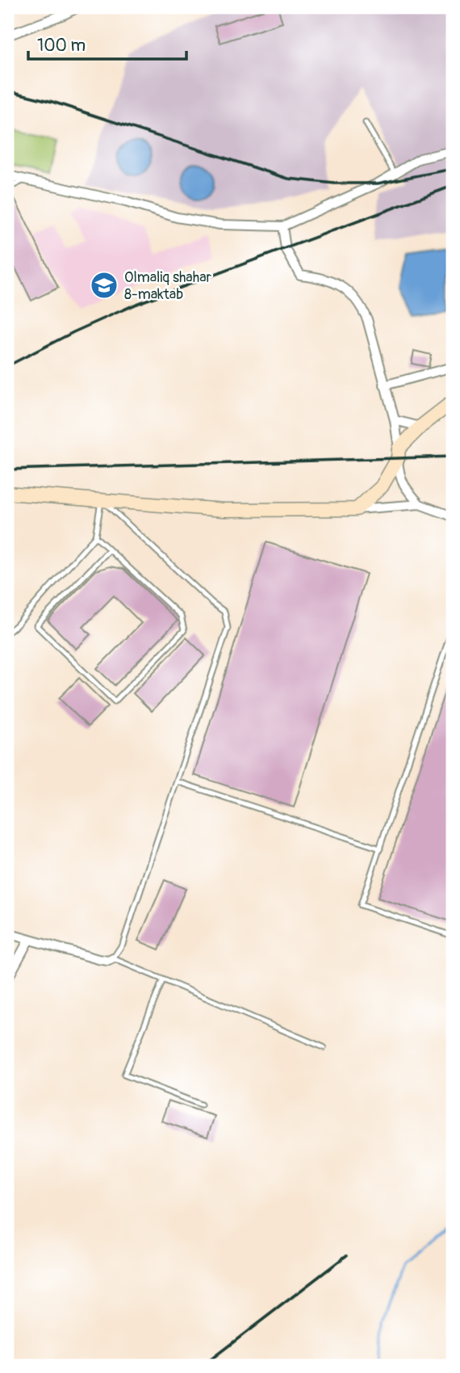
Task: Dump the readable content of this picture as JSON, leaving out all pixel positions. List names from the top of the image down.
{
  "places": {
    "school or university": ["Olmaliq shahar 8-maktab"]
  },
  "scale_bar": "100 m"
}
